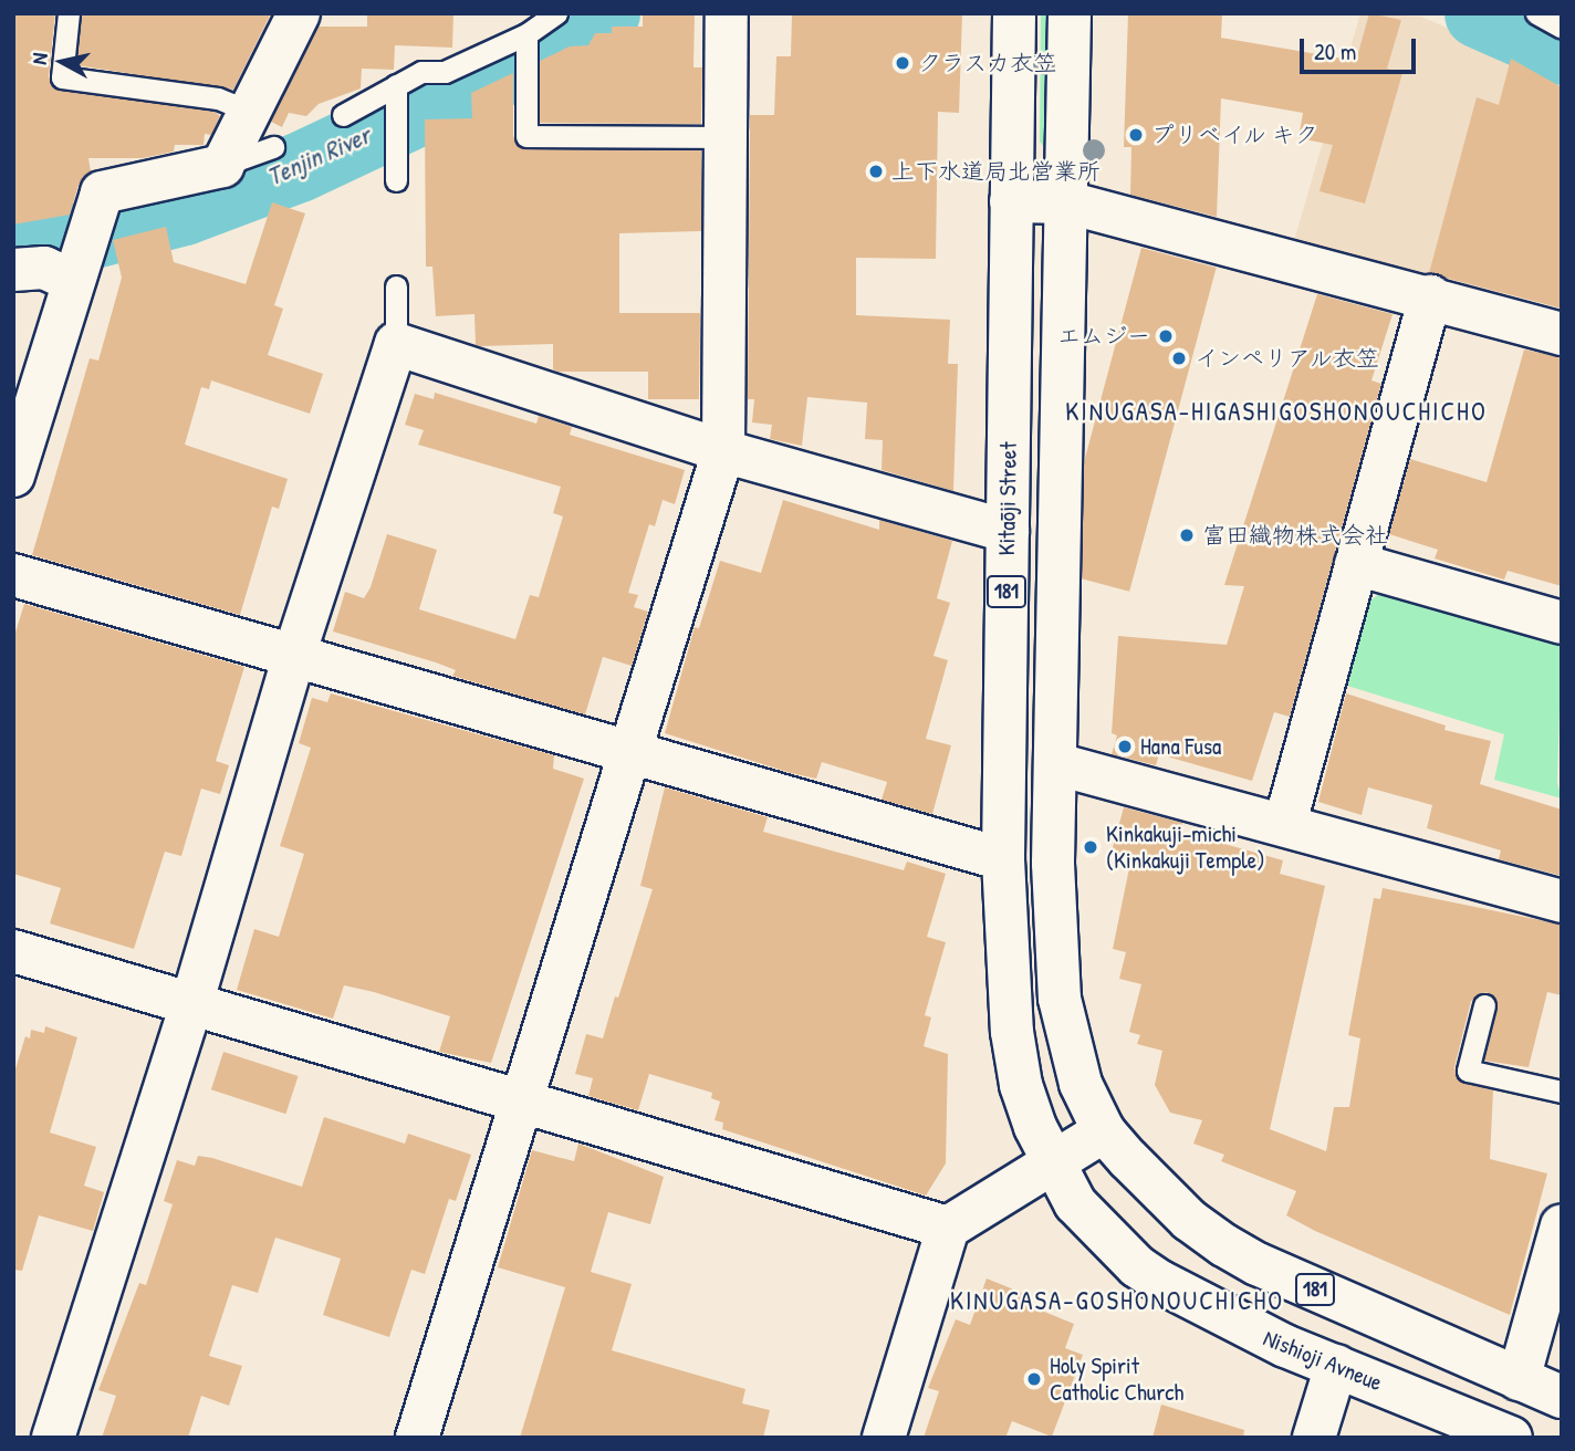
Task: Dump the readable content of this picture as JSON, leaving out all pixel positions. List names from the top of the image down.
{
  "streets": {
    "street": ["Kitaōji Street", "181", "Nishioji Avneue"]
  },
  "crossings": [
    ["Kitaōji Street", "Nishioji Avneue"]
  ],
  "districts": ["KINUGASA-HIGASHIGOSHONOUCHICHO", "KINUGASA-GOSHONOUCHICHO"],
  "water": ["Tenjin River"],
  "places": [
    "クラスカ衣笠",
    "プリベイル キク",
    "上下水道局北営業所",
    "エムジー",
    "インペリアル衣笠",
    "富田織物株式会社",
    "Hana Fusa",
    "Kinkakuji-michi (Kinkakuji Temple)",
    "Holy Spirit Catholic Church"
  ],
  "scale_bar": "20 m",
  "north": "left"
}
